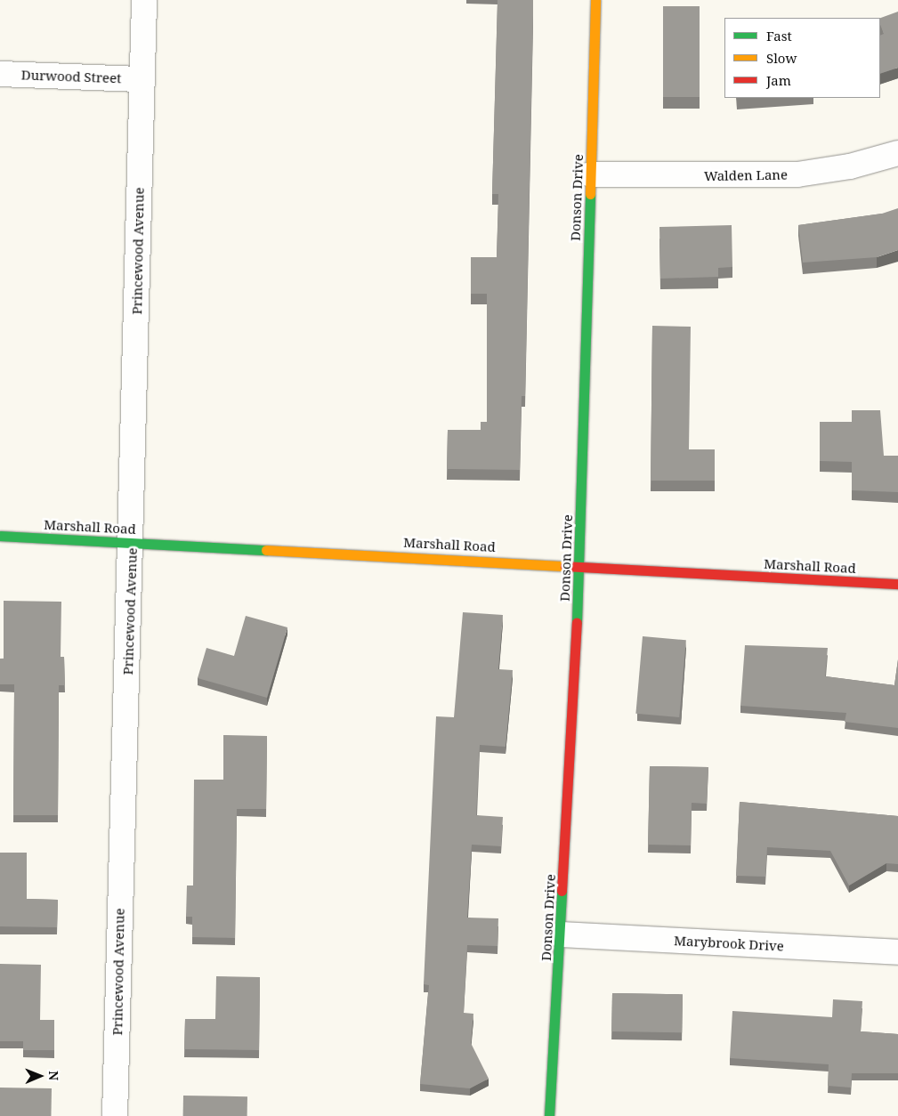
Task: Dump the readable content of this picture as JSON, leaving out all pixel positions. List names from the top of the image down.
{
  "streets": {
    "street": [
      "Durwood Street",
      "Walden Lane",
      "Donson Drive",
      "Princewood Avenue",
      "Marshall Road",
      "Marybrook Drive"
    ]
  },
  "crossings": [
    ["Durwood Street", "Princewood Avenue"],
    ["Walden Lane", "Donson Drive"],
    ["Donson Drive", "Marshall Road"],
    ["Donson Drive", "Marybrook Drive"],
    ["Princewood Avenue", "Marshall Road"]
  ],
  "legend": ["Fast", "Slow", "Jam"],
  "north": "right"
}
